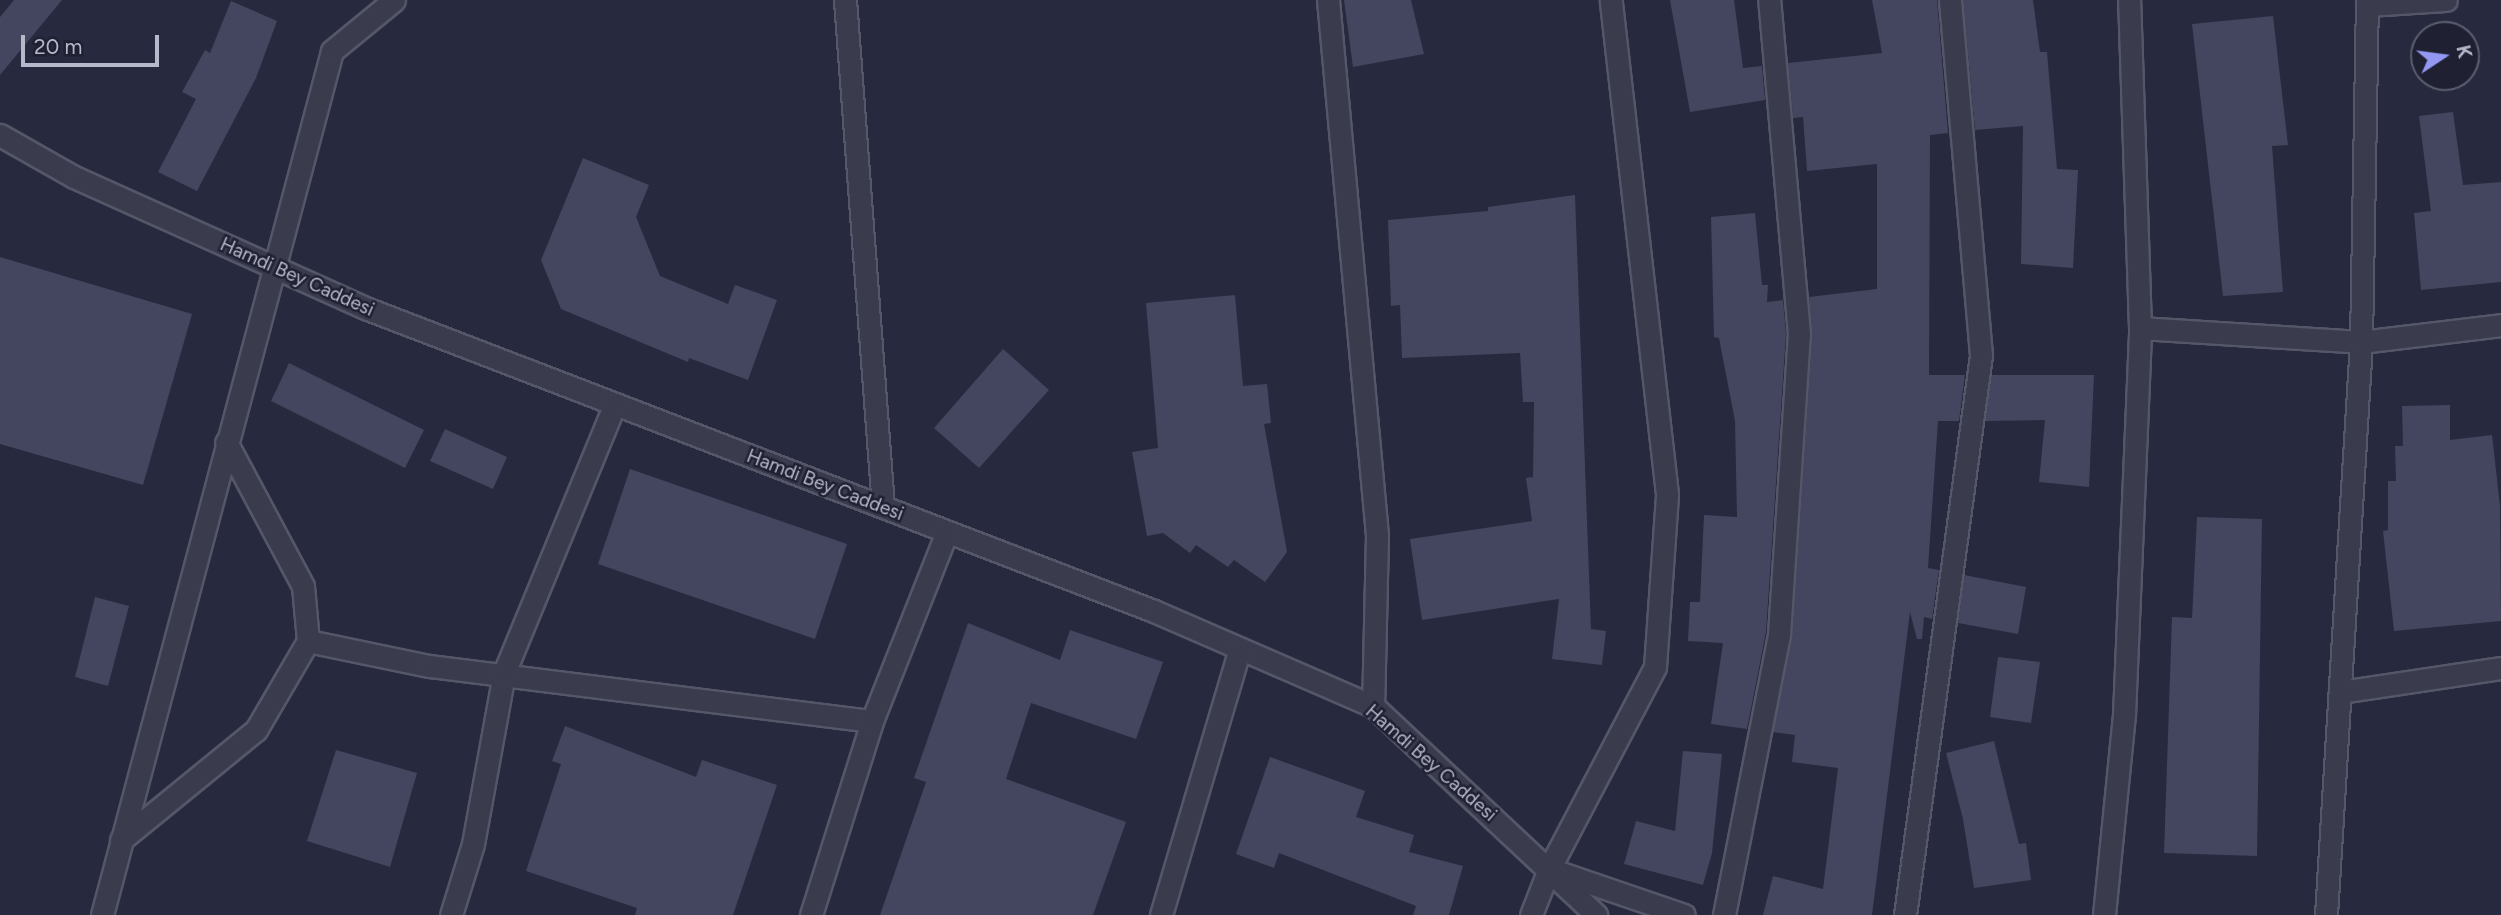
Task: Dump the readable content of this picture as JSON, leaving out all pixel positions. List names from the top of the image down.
{
  "streets": {
    "street": ["Hamdi Bey Caddesi"]
  },
  "scale_bar": "20 m",
  "north": "right"
}
